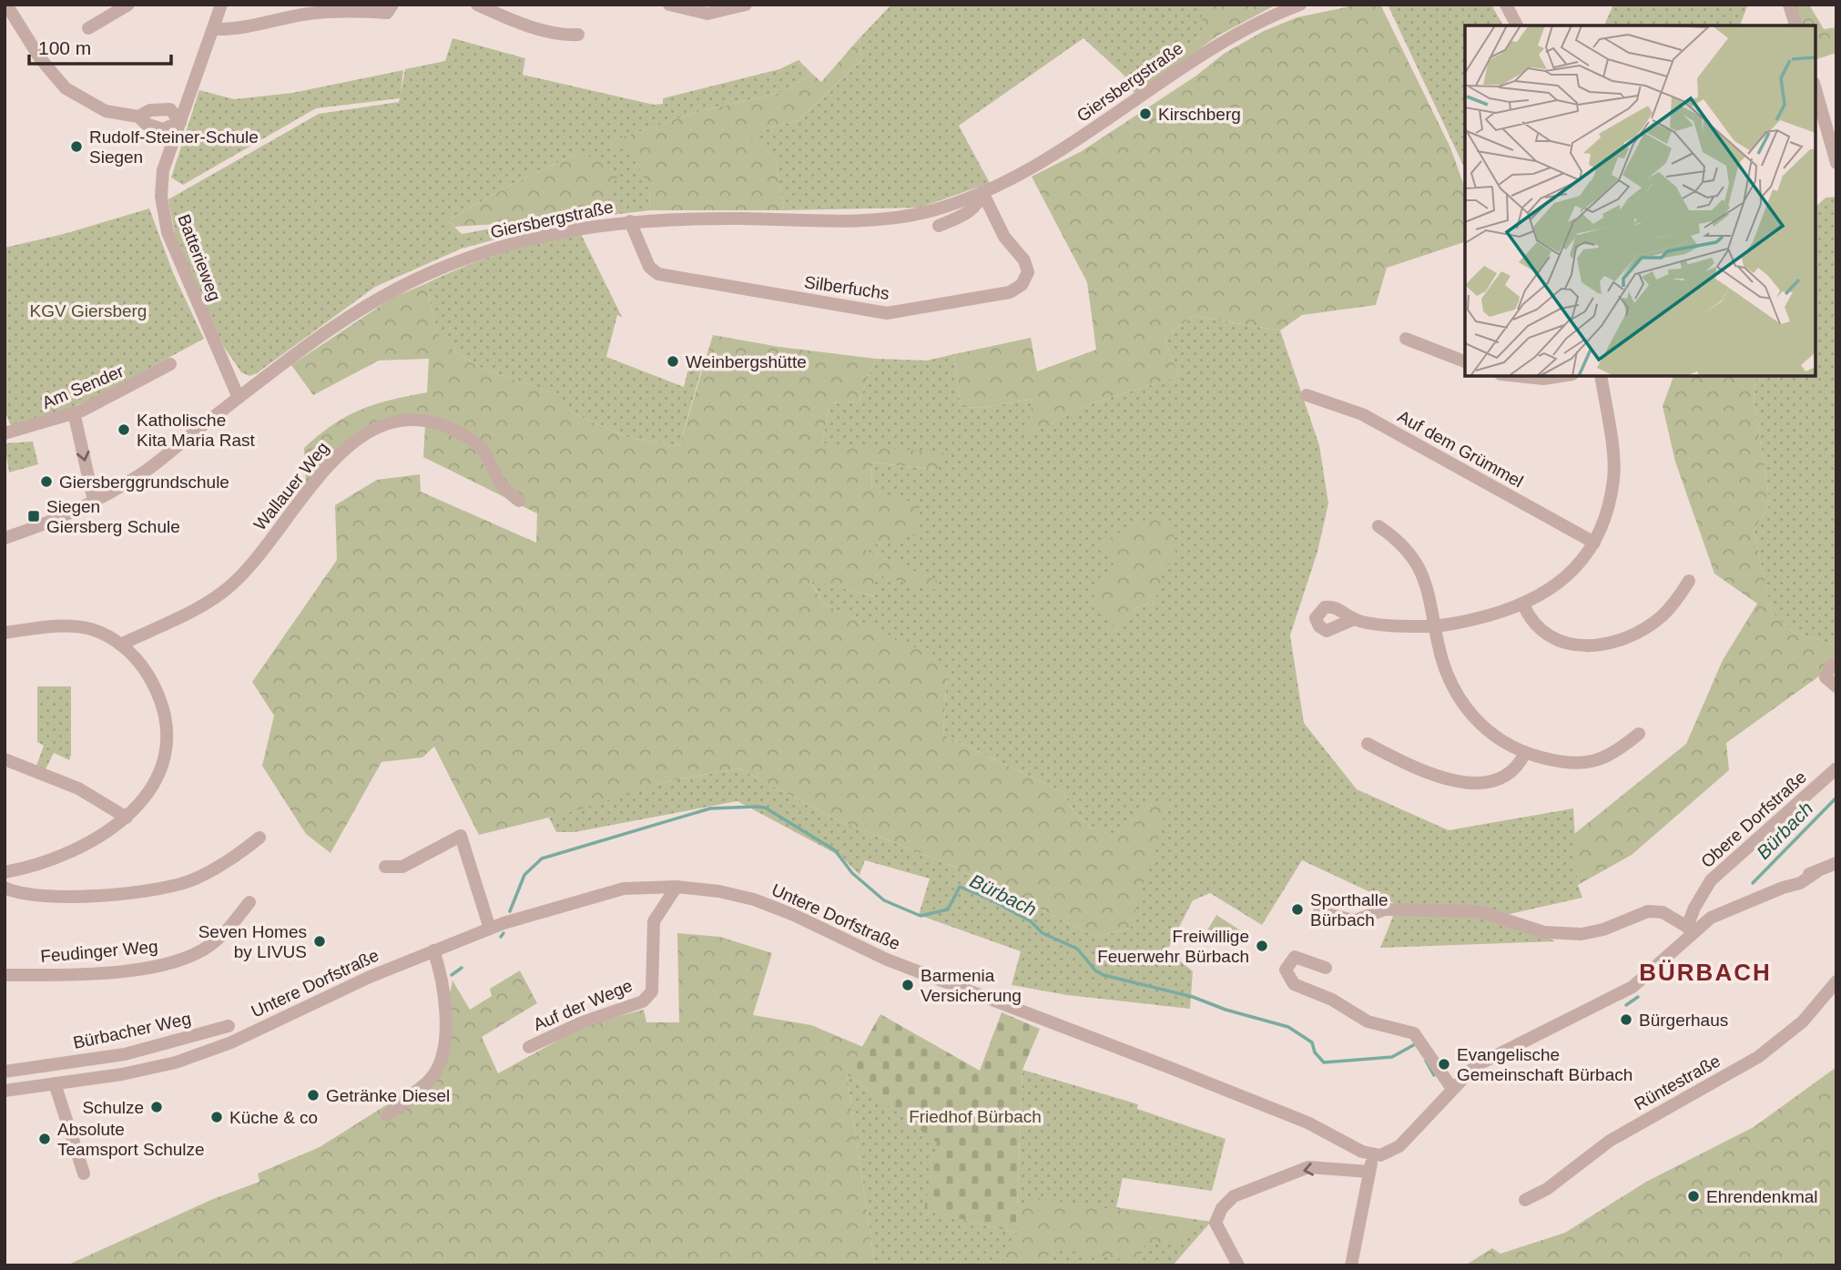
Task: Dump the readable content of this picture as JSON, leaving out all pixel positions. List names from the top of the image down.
{
  "streets": {
    "street": [
      "Giersbergstraße",
      "Batterieweg",
      "Silberfuchs",
      "Am Sender",
      "Auf dem Grümmel",
      "Wallauer Weg",
      "Obere Dorfstraße",
      "Untere Dorfstraße",
      "Feudinger Weg",
      "Auf der Wege",
      "Bürbacher Weg",
      "Rüntestraße"
    ]
  },
  "crossings": [
    ["Giersbergstraße", "Batterieweg"],
    ["Giersbergstraße", "Silberfuchs"],
    ["Obere Dorfstraße", "Untere Dorfstraße"],
    ["Untere Dorfstraße", "Auf der Wege"]
  ],
  "districts": ["BÜRBACH"],
  "water": ["Bürbach"],
  "parks": ["KGV Giersberg", "Friedhof Bürbach"],
  "places": {
    "other": [
      "Kirschberg",
      "Rudolf-Steiner-Schule Siegen",
      "Weinbergshütte",
      "Katholische Kita Maria Rast",
      "Giersberggrundschule",
      "Sporthalle Bürbach",
      "Seven Homes by LIVUS",
      "Freiwillige Feuerwehr Bürbach",
      "Barmenia Versicherung",
      "Bürgerhaus",
      "Evangelische Gemeinschaft Bürbach",
      "Getränke Diesel",
      "Schulze",
      "Küche & co",
      "Absolute Teamsport Schulze",
      "Ehrendenkmal"
    ],
    "transit": ["Siegen Giersberg Schule"]
  },
  "scale_bar": "100 m"
}
